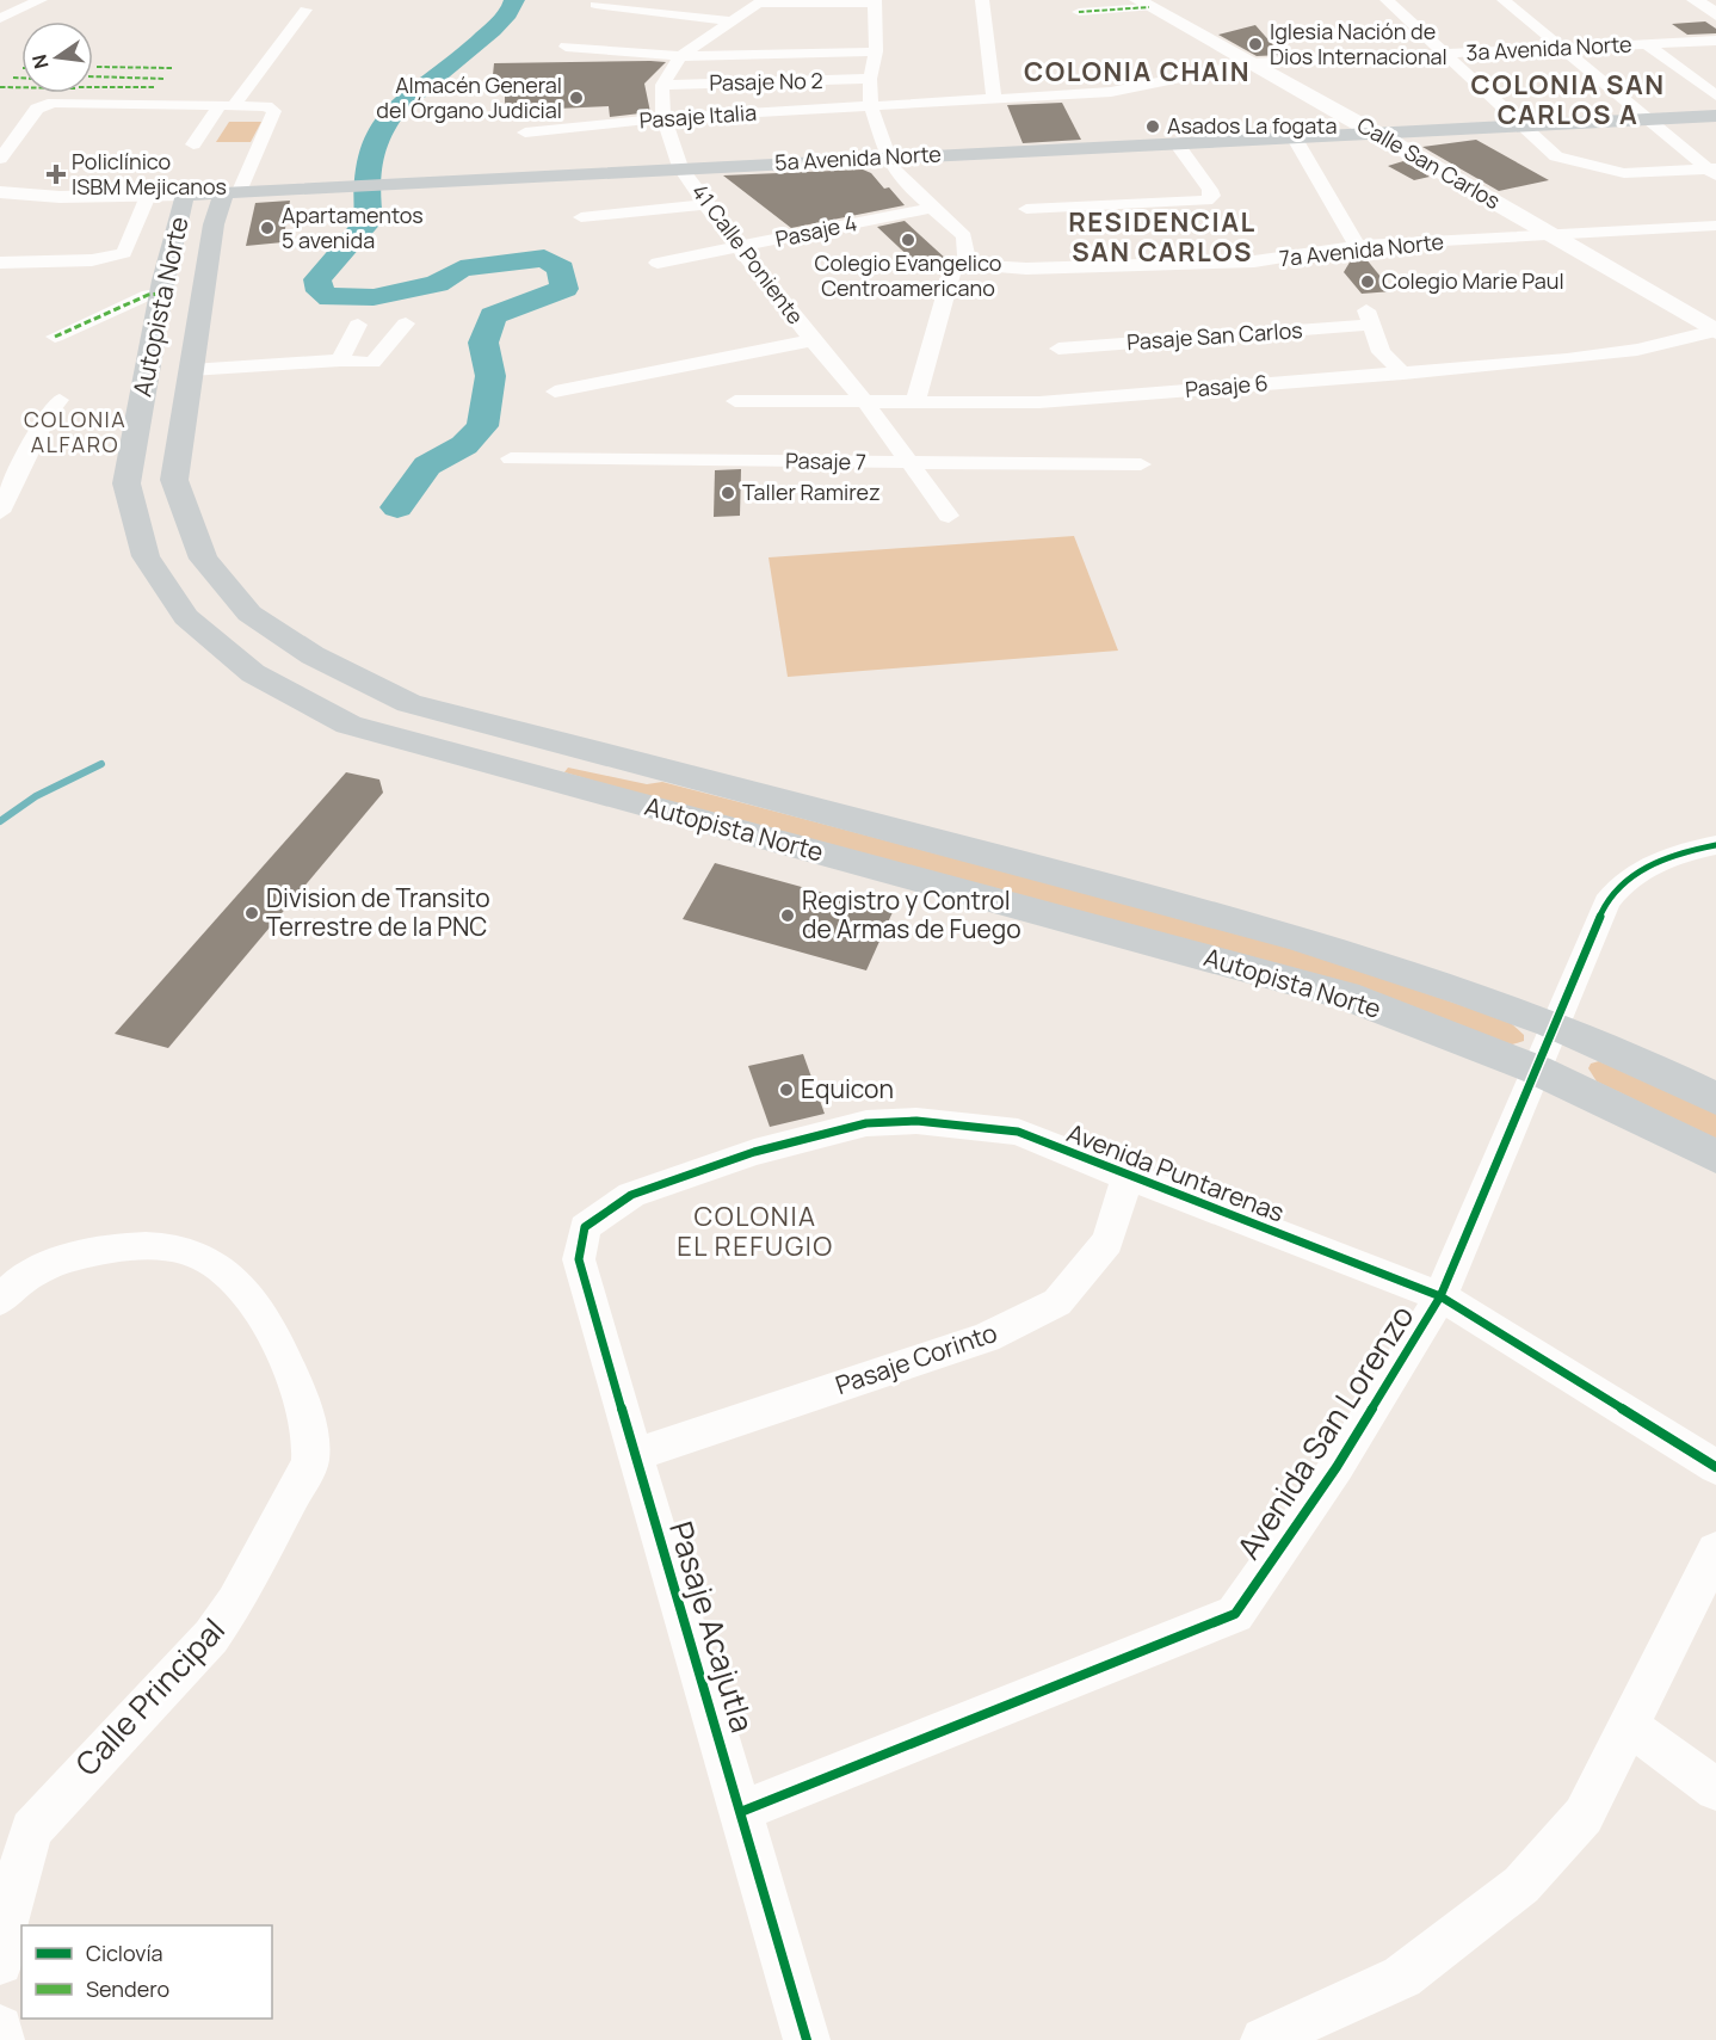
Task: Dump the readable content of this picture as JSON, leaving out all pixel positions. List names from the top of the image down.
{
  "streets": {
    "main road": ["5a Avenida Norte", "Autopista Norte"],
    "street": [
      "3a Avenida Norte",
      "Pasaje No 2",
      "Pasaje Italia",
      "Calle San Carlos",
      "Pasaje 4",
      "7a Avenida Norte",
      "41 Calle Poniente",
      "Pasaje San Carlos",
      "Pasaje 6",
      "Pasaje 7",
      "Avenida Puntarenas",
      "Pasaje Corinto",
      "Avenida San Lorenzo",
      "Pasaje Acajutla",
      "Calle Principal"
    ]
  },
  "crossings": [
    ["3a Avenida Norte", "Pasaje Italia"],
    ["3a Avenida Norte", "Calle San Carlos"],
    ["Pasaje No 2", "41 Calle Poniente"],
    ["Pasaje Italia", "41 Calle Poniente"],
    ["5a Avenida Norte", "Calle San Carlos"],
    ["5a Avenida Norte", "41 Calle Poniente"],
    ["5a Avenida Norte", "Autopista Norte"],
    ["Calle San Carlos", "7a Avenida Norte"],
    ["Calle San Carlos", "Pasaje 6"],
    ["Pasaje 4", "41 Calle Poniente"],
    ["41 Calle Poniente", "Pasaje 6"],
    ["41 Calle Poniente", "Pasaje 7"],
    ["Autopista Norte", "Avenida San Lorenzo"],
    ["Pasaje San Carlos", "Pasaje 6"],
    ["Avenida Puntarenas", "Pasaje Corinto"],
    ["Avenida Puntarenas", "Avenida San Lorenzo"],
    ["Avenida Puntarenas", "Pasaje Acajutla"],
    ["Pasaje Corinto", "Pasaje Acajutla"],
    ["Avenida San Lorenzo", "Pasaje Acajutla"]
  ],
  "districts": [
    "COLONIA CHAIN",
    "COLONIA SAN CARLOS A",
    "RESIDENCIAL SAN CARLOS",
    "COLONIA ALFARO",
    "COLONIA EL REFUGIO"
  ],
  "places": {
    "other": [
      "Iglesia Nación de Dios Internacional",
      "Almacén General del Órgano Judicial",
      "Asados La fogata",
      "Apartamentos 5 avenida",
      "Colegio Evangelico Centroamericano",
      "Colegio Marie Paul",
      "Taller Ramirez",
      "Division de Transito Terrestre de la PNC",
      "Registro y Control de Armas de Fuego",
      "Equicon"
    ],
    "health": ["Policlínico ISBM Mejicanos"]
  },
  "legend": ["Ciclovía", "Sendero"],
  "north": "left"
}
